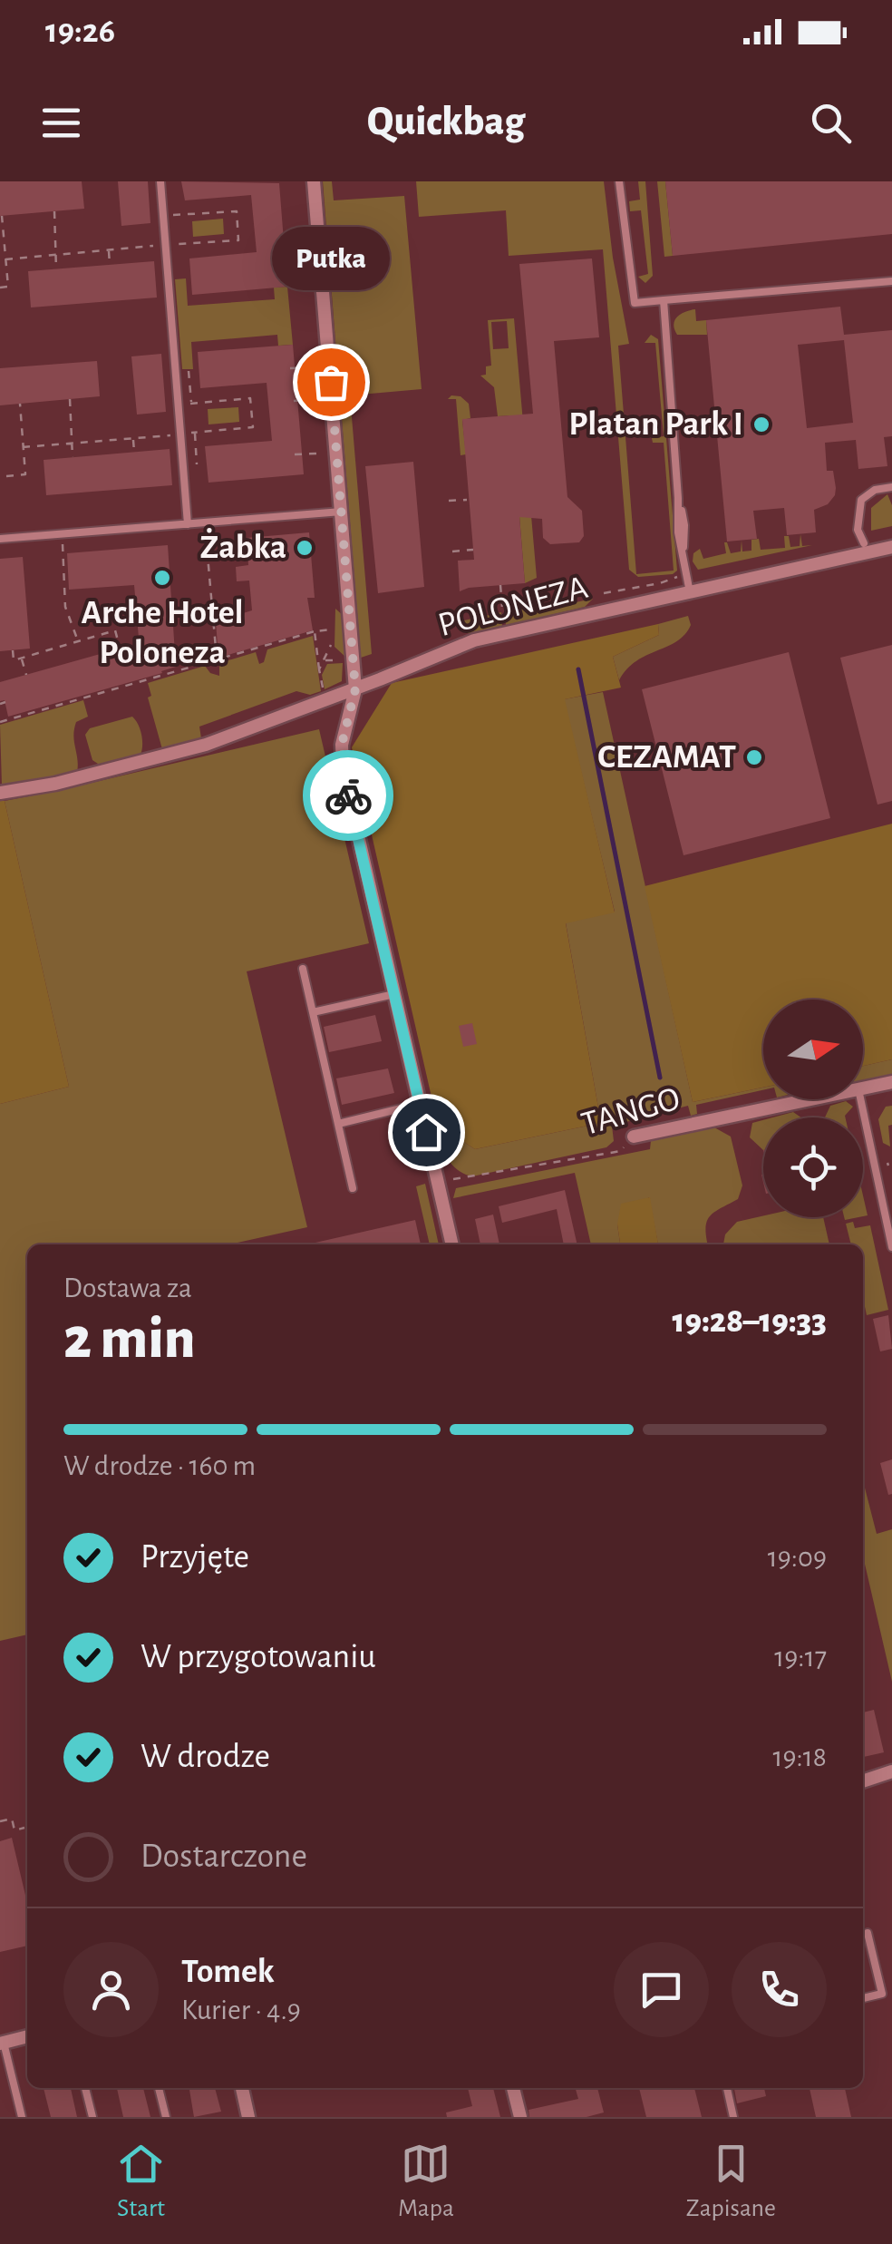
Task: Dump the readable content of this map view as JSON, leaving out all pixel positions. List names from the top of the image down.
{
  "streets": {
    "street": ["POLONEZA", "TANGO"]
  },
  "places": [
    "Putka",
    "Platan Park I",
    "Żabka",
    "Arche Hotel Poloneza",
    "CEZAMAT"
  ],
  "north": "right",
  "page": {
    "status": "19:26",
    "header": "Quickbag",
    "bubble": "Putka",
    "heading": ["2 min", "Dostawa za", "19:28–19:33"],
    "panel": ["Tomek", "Kurier · 4.9"],
    "bar": "W drodze · 160 m",
    "list": [
      ["Przyjęte", "19:09"],
      ["W przygotowaniu", "19:17"],
      ["W drodze", "19:18"],
      "Dostarczone"
    ],
    "tabs": ["Start", "Mapa", "Zapisane"]
  }
}
